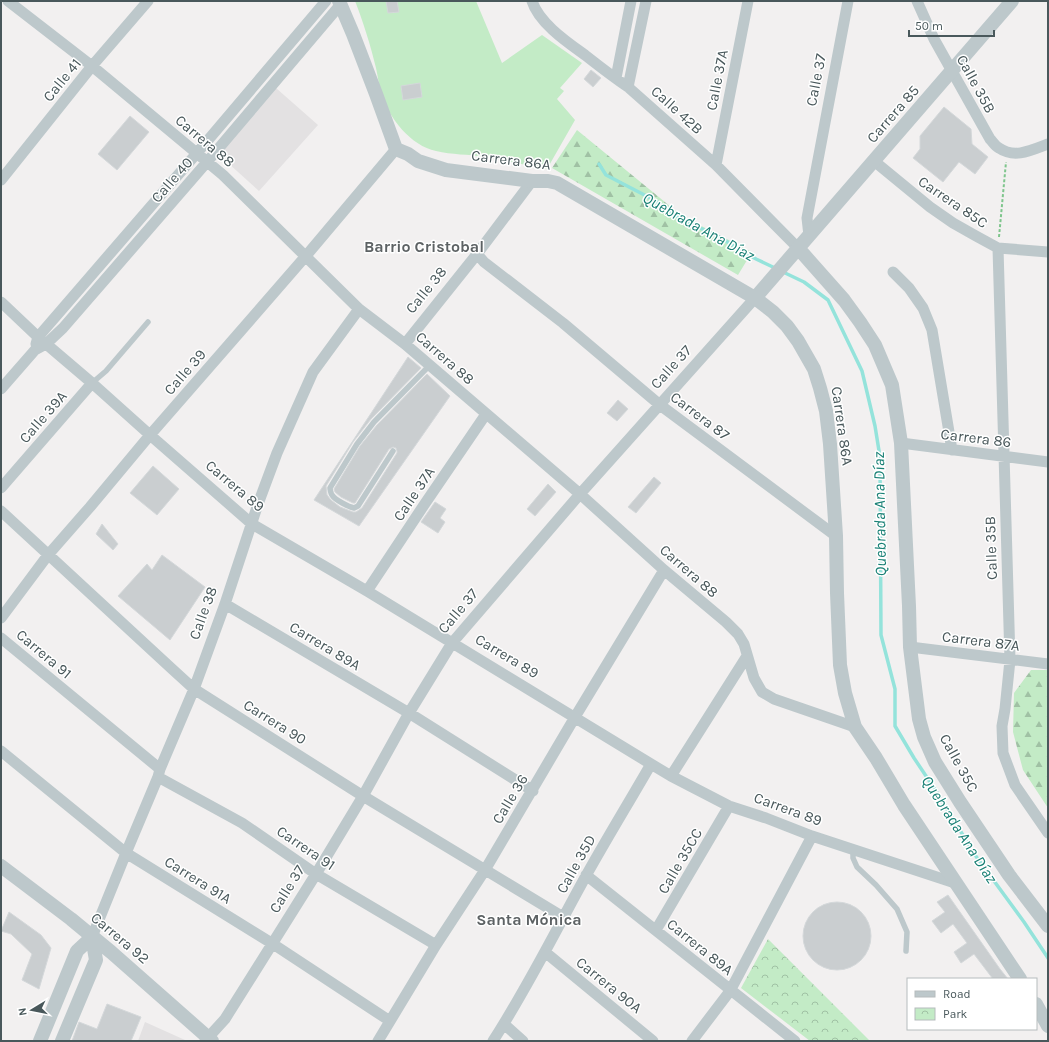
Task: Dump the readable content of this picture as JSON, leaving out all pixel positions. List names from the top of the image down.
{
  "streets": {
    "street": [
      "Calle 41",
      "Calle 37A",
      "Calle 37",
      "Calle 35B",
      "Calle 42B",
      "Carrera 85",
      "Carrera 88",
      "Carrera 86A",
      "Calle 40",
      "Carrera 85C",
      "Calle 38",
      "Calle 39",
      "Carrera 87",
      "Calle 39A",
      "Carrera 86",
      "Carrera 89",
      "Carrera 87A",
      "Carrera 89A",
      "Carrera 91",
      "Carrera 90",
      "Calle 35C",
      "Calle 36",
      "Calle 35CC",
      "Calle 35D",
      "Carrera 91A",
      "Carrera 92",
      "Carrera 90A"
    ]
  },
  "crossings": [
    ["Calle 41", "Carrera 88"],
    ["Calle 37A", "Calle 42B"],
    ["Calle 37A", "Carrera 88"],
    ["Calle 37A", "Carrera 89"],
    ["Calle 37", "Calle 42B"],
    ["Calle 37", "Carrera 85"],
    ["Calle 37", "Carrera 88"],
    ["Calle 37", "Carrera 86A"],
    ["Calle 37", "Carrera 87"],
    ["Calle 37", "Carrera 89"],
    ["Calle 37", "Carrera 89A"],
    ["Calle 37", "Carrera 91"],
    ["Calle 37", "Carrera 90"],
    ["Calle 37", "Carrera 91A"],
    ["Calle 37", "Carrera 92"],
    ["Calle 35B", "Carrera 85"],
    ["Calle 35B", "Carrera 85C"],
    ["Calle 35B", "Carrera 86"],
    ["Calle 35B", "Carrera 87A"],
    ["Calle 42B", "Carrera 85"],
    ["Carrera 85", "Carrera 85C"],
    ["Carrera 88", "Calle 40"],
    ["Carrera 88", "Calle 38"],
    ["Carrera 88", "Calle 39"],
    ["Carrera 88", "Calle 36"],
    ["Carrera 86A", "Calle 38"],
    ["Carrera 86A", "Calle 39"],
    ["Carrera 86A", "Carrera 87"],
    ["Calle 40", "Carrera 89"],
    ["Calle 38", "Carrera 87"],
    ["Calle 38", "Carrera 89"],
    ["Calle 38", "Carrera 89A"],
    ["Calle 38", "Carrera 91"],
    ["Calle 38", "Carrera 90"],
    ["Calle 38", "Carrera 91A"],
    ["Calle 38", "Carrera 92"],
    ["Calle 39", "Carrera 89"],
    ["Calle 39", "Carrera 90"],
    ["Calle 39A", "Carrera 89"],
    ["Carrera 86", "Calle 35C"],
    ["Carrera 89", "Calle 36"],
    ["Carrera 89", "Calle 35CC"],
    ["Carrera 89", "Calle 35D"],
    ["Carrera 87A", "Calle 35C"],
    ["Carrera 89A", "Calle 36"],
    ["Carrera 89A", "Calle 35CC"],
    ["Carrera 89A", "Calle 35D"],
    ["Carrera 91", "Calle 36"],
    ["Carrera 90", "Calle 36"],
    ["Carrera 90", "Calle 35D"],
    ["Calle 36", "Carrera 91A"],
    ["Calle 35D", "Carrera 90A"]
  ],
  "districts": ["Barrio Cristobal", "Santa Mónica"],
  "water": ["Quebrada Ana Díaz"],
  "legend": ["Road", "Park"],
  "scale_bar": "50 m",
  "north": "left"
}
